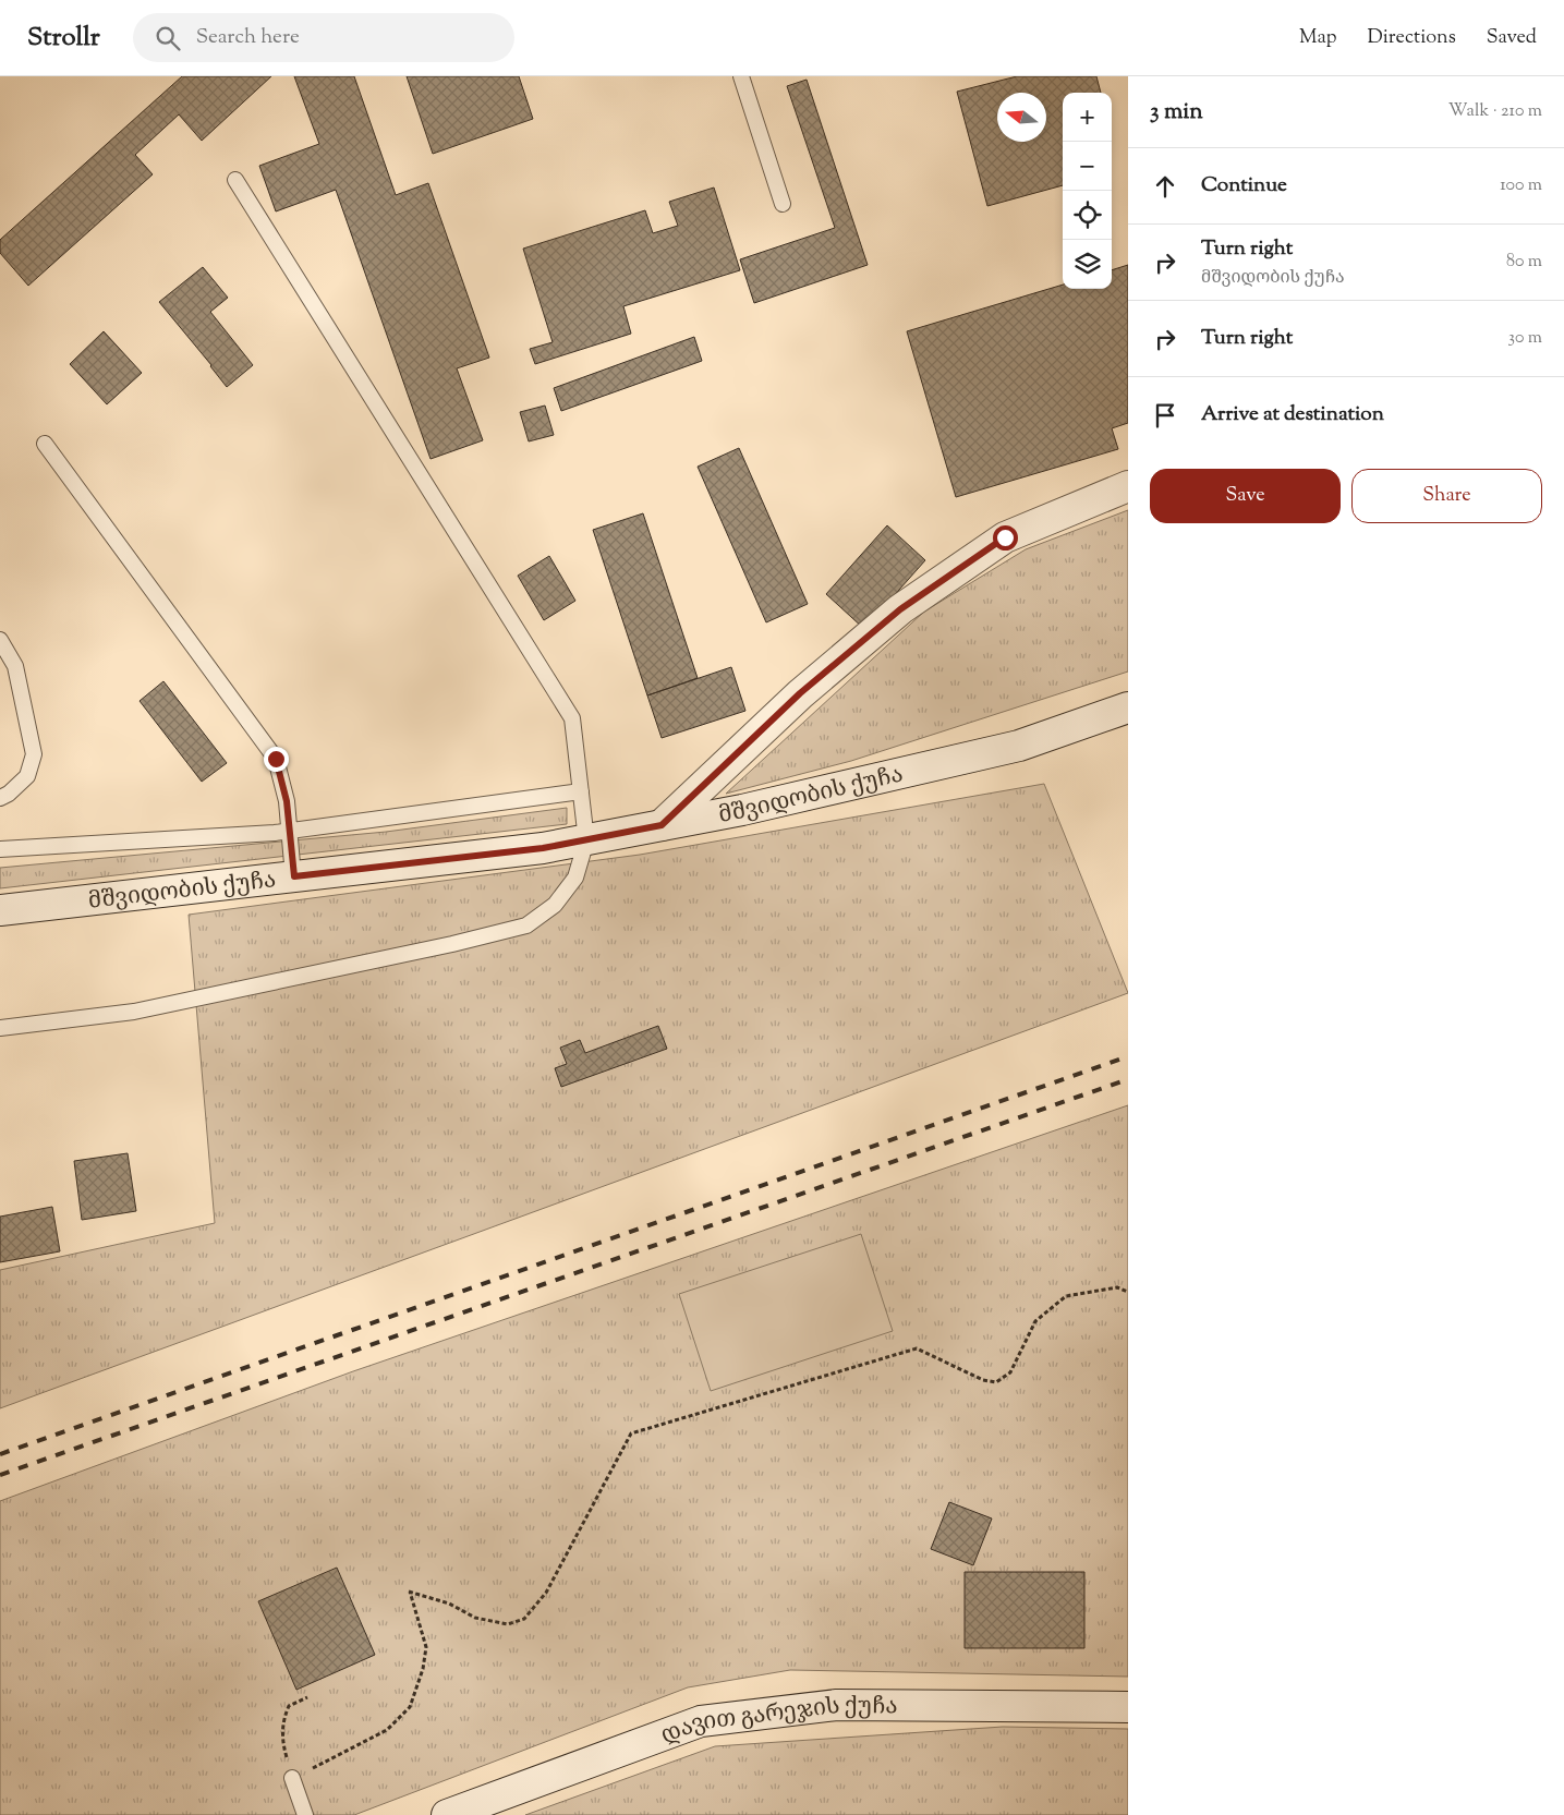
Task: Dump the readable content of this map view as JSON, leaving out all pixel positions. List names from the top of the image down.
{
  "streets": {
    "main road": ["მშვიდობის ქუჩა", "დავით გარეჯის ქუჩა"]
  },
  "north": "left",
  "page": {
    "header": "Strollr",
    "search": "Search here",
    "nav": ["Map", "Directions", "Saved"],
    "heading": ["3 min", "Walk · 210 m"],
    "map_buttons": ["+", "−"],
    "list": [
      ["Continue", "100 m"],
      ["Turn right", "მშვიდობის ქუჩა", "80 m"],
      ["Turn right", "30 m"],
      "Arrive at destination"
    ],
    "buttons": ["Save", "Share"]
  }
}
